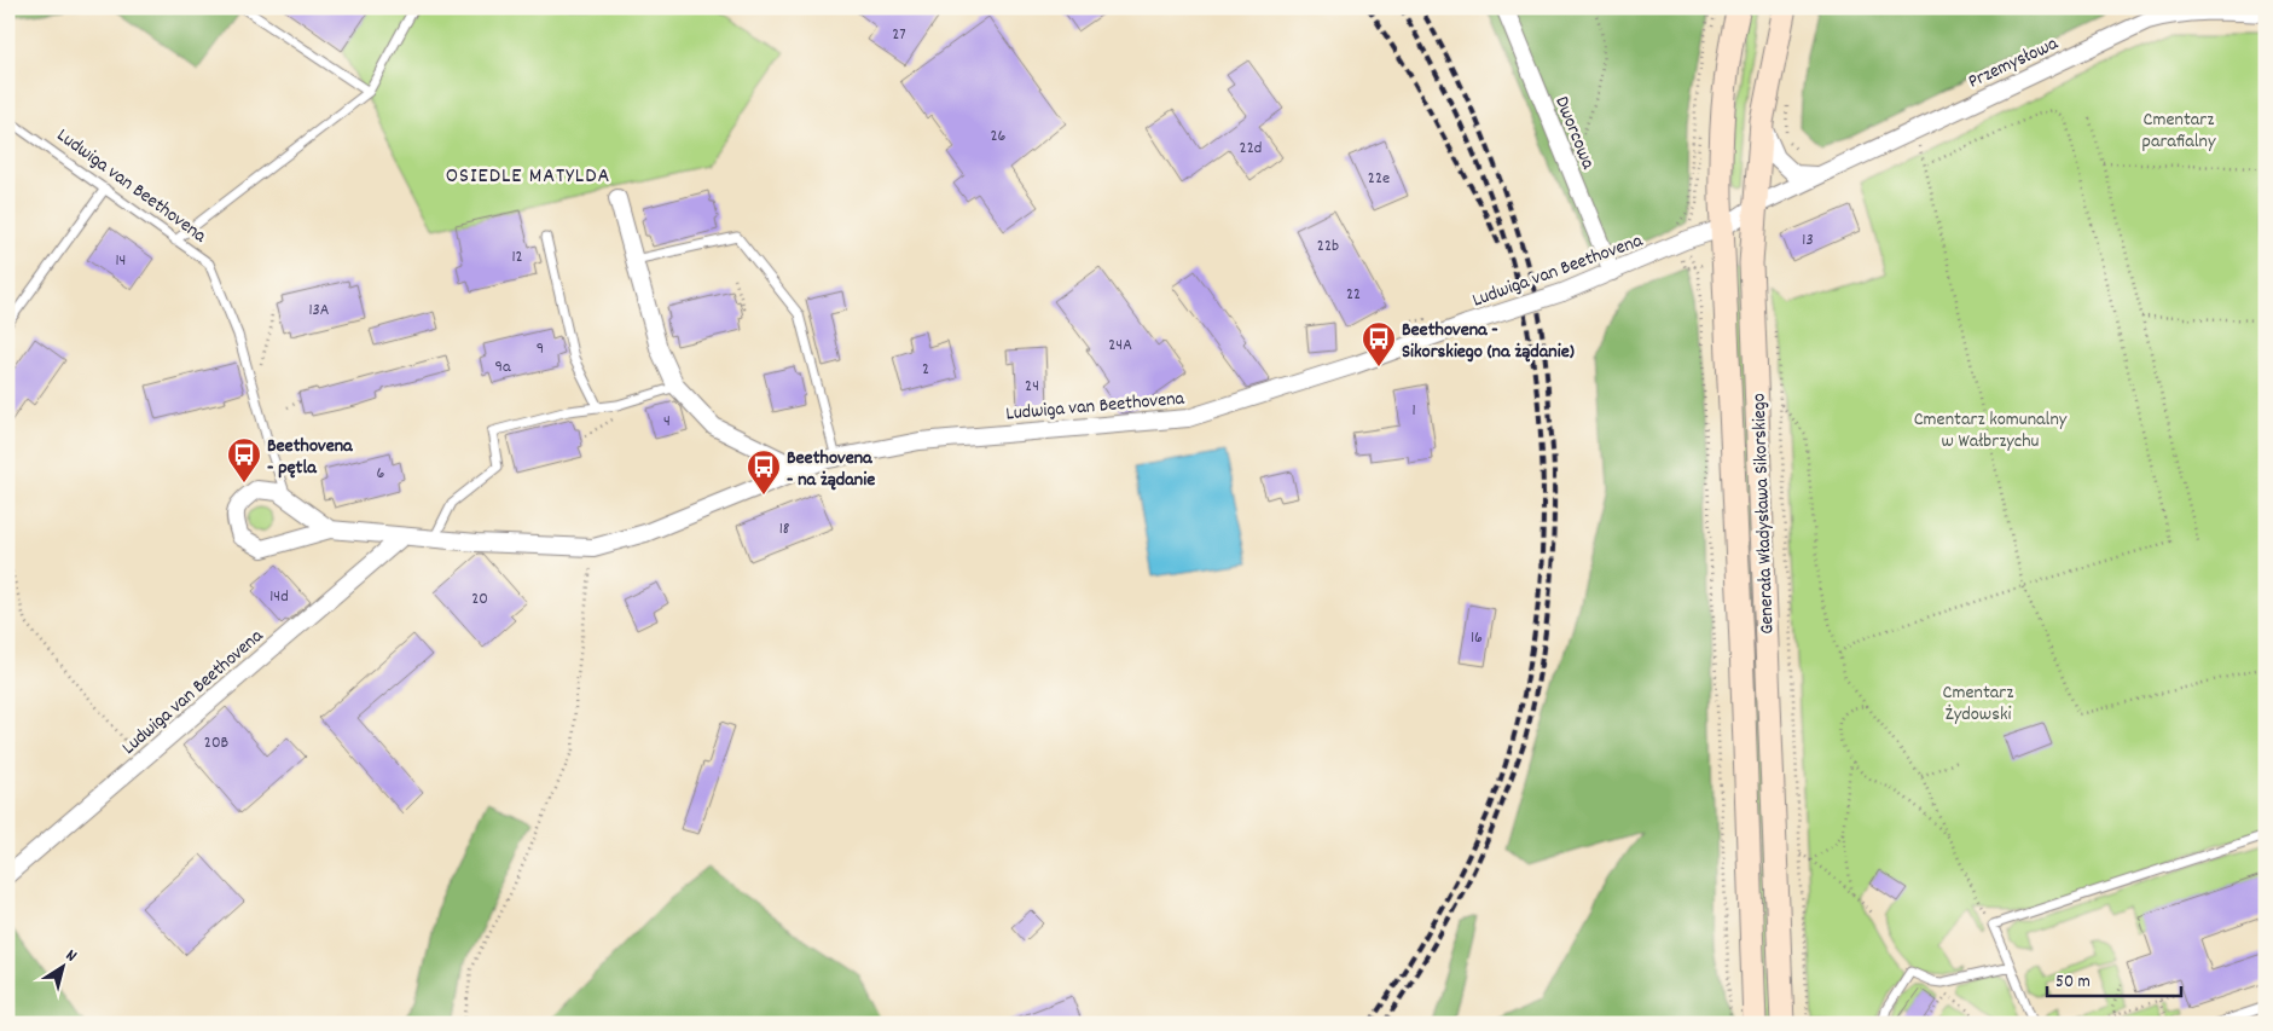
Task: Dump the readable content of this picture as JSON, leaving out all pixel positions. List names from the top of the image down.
{
  "streets": {
    "main road": ["Generała Władysława Sikorskiego"],
    "street": ["Przemysłowa", "Dworcowa", "Ludwiga van Beethovena"]
  },
  "crossings": [
    ["Przemysłowa", "Ludwiga van Beethovena"],
    ["Przemysłowa", "Generała Władysława Sikorskiego"],
    ["Dworcowa", "Ludwiga van Beethovena"],
    ["Ludwiga van Beethovena", "Generała Władysława Sikorskiego"]
  ],
  "districts": ["OSIEDLE MATYLDA"],
  "parks": ["Cmentarz parafialny", "Cmentarz komunalny w Wałbrzychu", "Cmentarz Żydowski"],
  "places": {
    "bus stop": ["Beethovena - Sikorskiego (na żądanie)", "Beethovena - pętla", "Beethovena - na żądanie"]
  },
  "house_numbers": [
    "27",
    "26",
    "22d",
    "22e",
    "13",
    "22b",
    "12",
    "14",
    "22",
    "13A",
    "24A",
    "9",
    "9a",
    "2",
    "24",
    "1",
    "4",
    "6",
    "18",
    "14d",
    "20",
    "16",
    "20B"
  ],
  "scale_bar": "50 m",
  "north": "top right"
}
